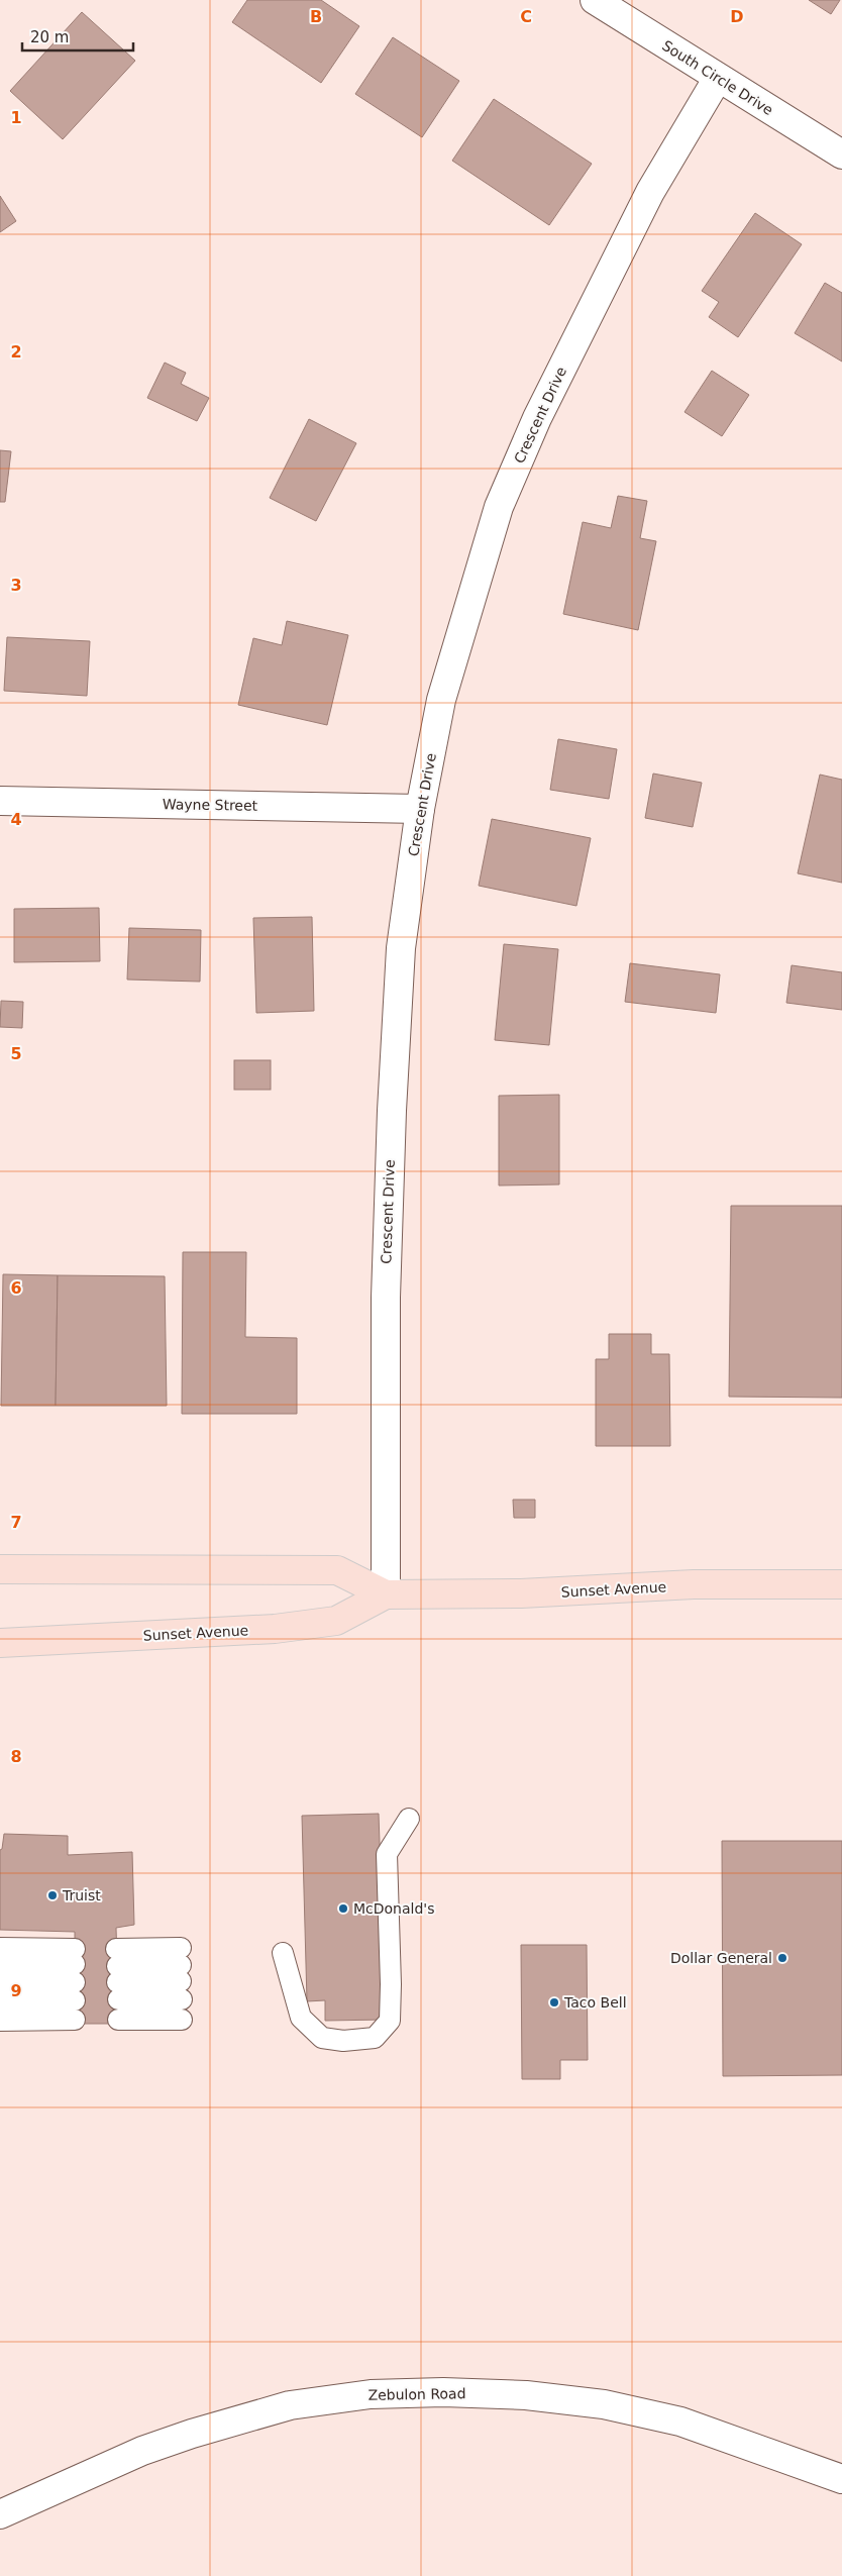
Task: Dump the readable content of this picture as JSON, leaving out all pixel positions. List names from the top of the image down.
{
  "streets": {
    "main road": ["Sunset Avenue"],
    "street": [
      "South Circle Drive",
      "Crescent Drive",
      "Wayne Street",
      "Zebulon Road"
    ]
  },
  "crossings": [
    ["South Circle Drive", "Crescent Drive"],
    ["Crescent Drive", "Wayne Street"],
    ["Crescent Drive", "Sunset Avenue"]
  ],
  "places": [
    "Truist",
    "McDonald's",
    "Dollar General",
    "Taco Bell"
  ],
  "scale_bar": "20 m",
  "grid": {
    "columns": ["B", "C", "D"],
    "rows": [
      "1",
      "2",
      "3",
      "4",
      "5",
      "6",
      "7",
      "8",
      "9"
    ]
  }
}
